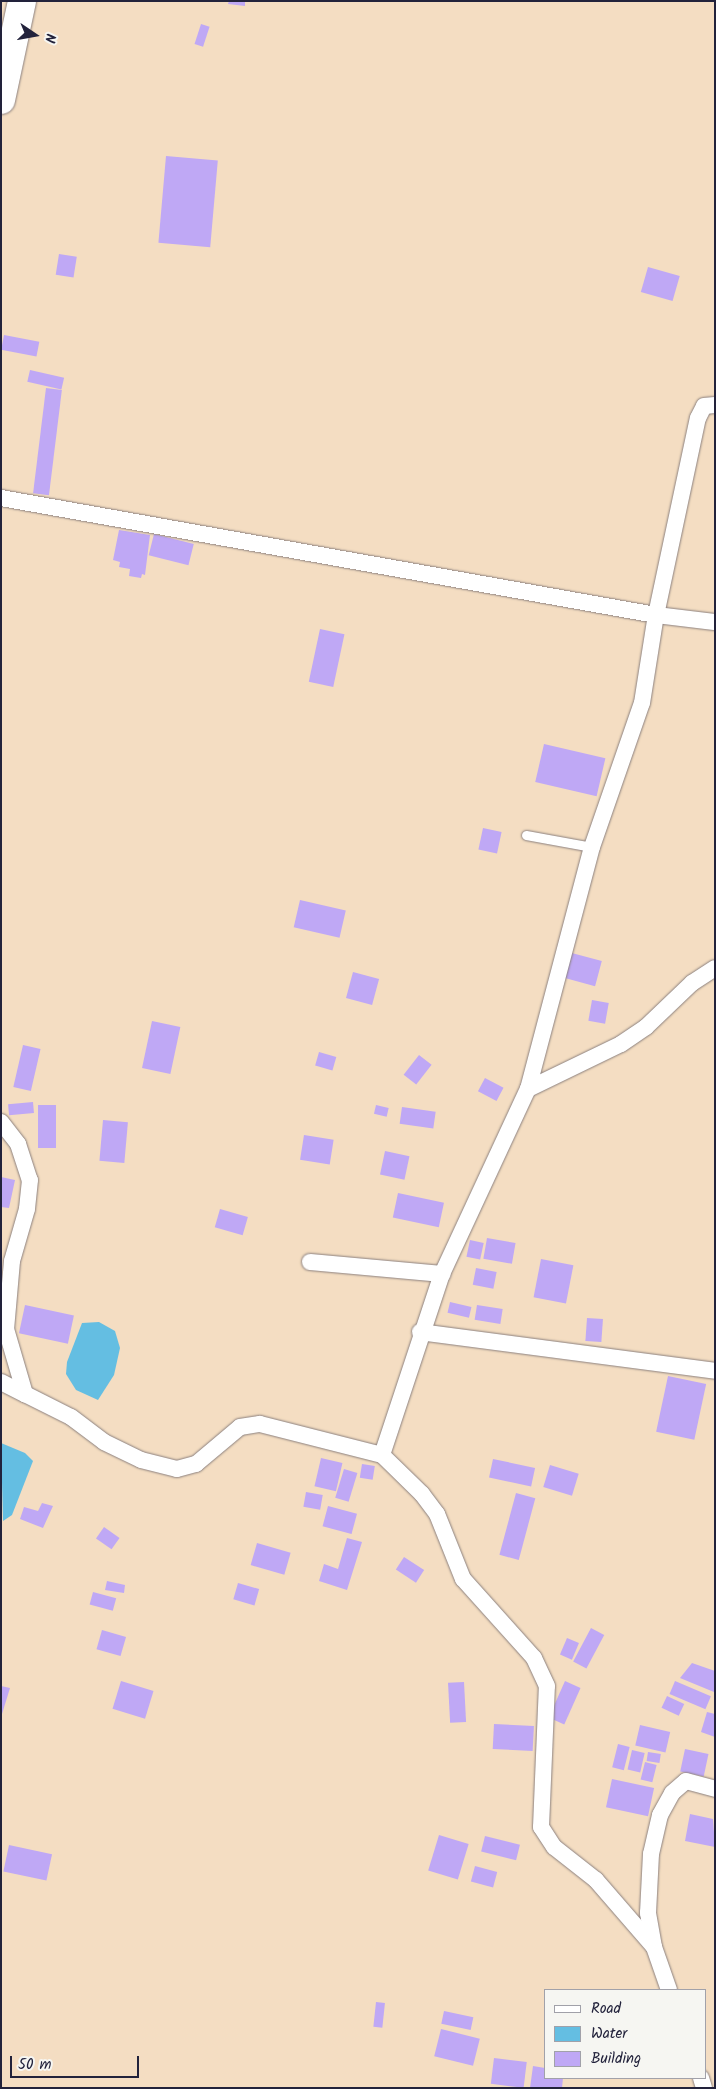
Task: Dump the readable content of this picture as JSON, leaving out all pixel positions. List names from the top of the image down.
{
  "legend": ["Road", "Water", "Building"],
  "scale_bar": "50 m",
  "north": "right"
}
